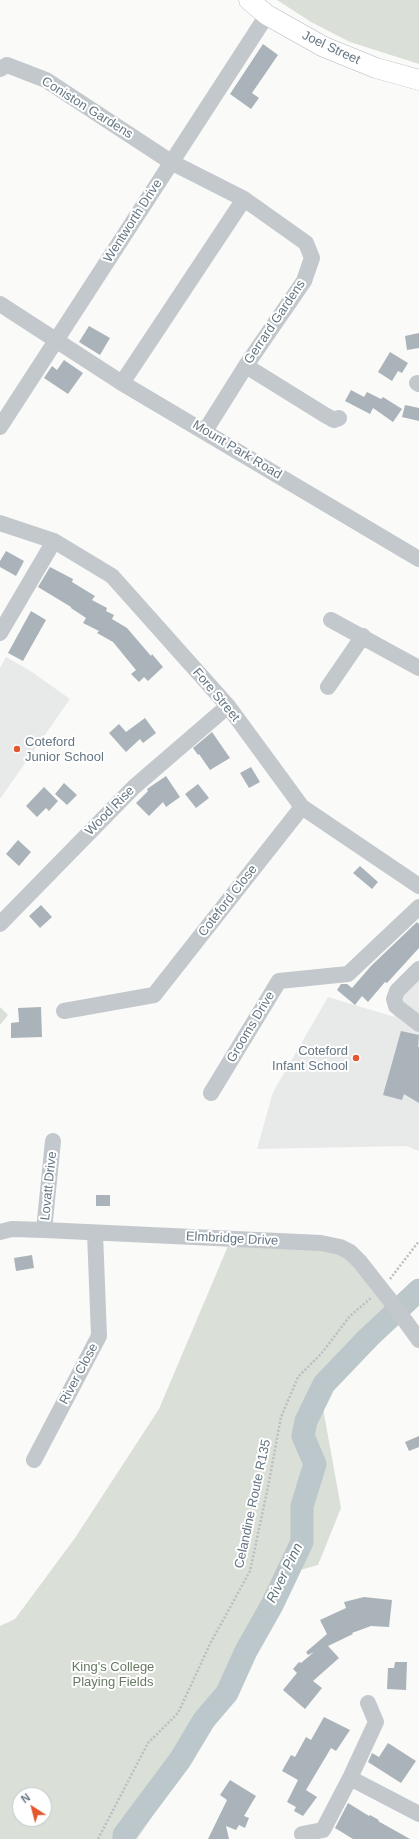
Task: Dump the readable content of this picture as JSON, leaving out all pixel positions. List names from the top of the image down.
{
  "streets": {
    "main road": ["Joel Street"],
    "street": [
      "Coniston Gardens",
      "Wentworth Drive",
      "Gerrard Gardens",
      "Mount Park Road",
      "Fore Street",
      "Wood Rise",
      "Coteford Close",
      "Grooms Drive",
      "Lovatt Drive",
      "Elmbridge Drive",
      "River Close"
    ],
    "path": ["Celandine Route R135"]
  },
  "crossings": [
    ["Joel Street", "Wentworth Drive"],
    ["Coniston Gardens", "Wentworth Drive"],
    ["Coniston Gardens", "Gerrard Gardens"],
    ["Wentworth Drive", "Gerrard Gardens"],
    ["Wentworth Drive", "Mount Park Road"],
    ["Gerrard Gardens", "Mount Park Road"],
    ["Fore Street", "Wood Rise"],
    ["Fore Street", "Coteford Close"],
    ["Lovatt Drive", "Elmbridge Drive"],
    ["Elmbridge Drive", "River Close"],
    ["Elmbridge Drive", "Celandine Route R135"]
  ],
  "water": ["River Pinn"],
  "parks": ["King's College Playing Fields"],
  "places": ["Coteford Junior School", "Coteford Infant School"],
  "north": "top left"
}
